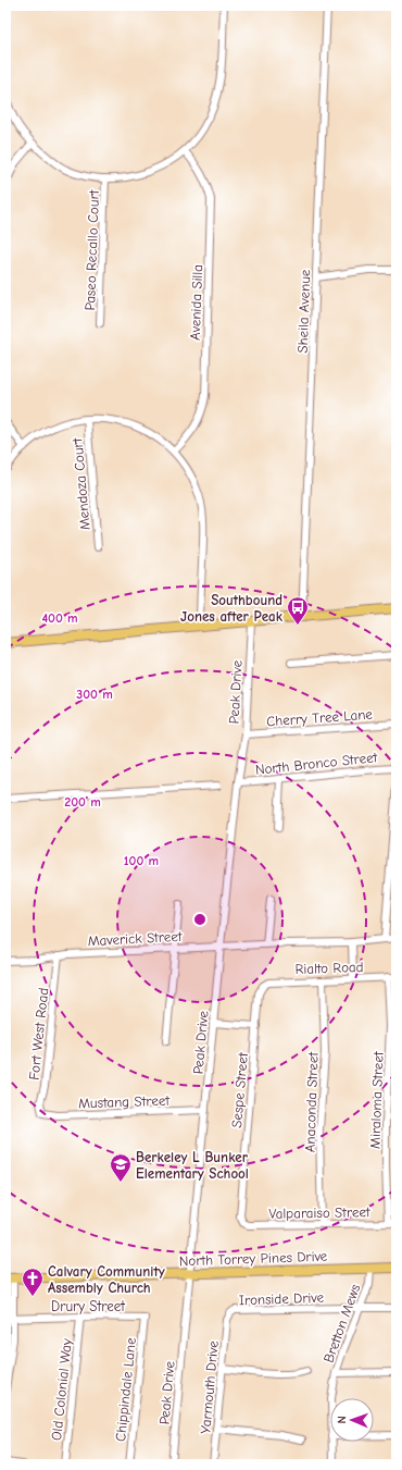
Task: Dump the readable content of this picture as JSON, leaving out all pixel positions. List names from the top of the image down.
{
  "streets": {
    "main road": ["North Torrey Pines Drive"],
    "street": [
      "Paseo Recallo Court",
      "Avenida Silla",
      "Sheila Avenue",
      "Mendoza Court",
      "Peak Drive",
      "Cherry Tree Lane",
      "North Bronco Street",
      "Maverick Street",
      "Rialto Road",
      "Fort West Road",
      "Sespe Street",
      "Miraloma Street",
      "Mustang Street",
      "Anaconda Street",
      "Valparaiso Street",
      "Ironside Drive",
      "Drury Street",
      "Bretton Mews",
      "Yarmouth Drive",
      "Old Colonial Way",
      "Chippindale Lane"
    ]
  },
  "crossings": [
    ["Peak Drive", "Cherry Tree Lane"],
    ["Peak Drive", "North Bronco Street"],
    ["Peak Drive", "Maverick Street"],
    ["Peak Drive", "Mustang Street"],
    ["Peak Drive", "North Torrey Pines Drive"],
    ["Maverick Street", "Fort West Road"],
    ["Rialto Road", "Sespe Street"],
    ["Rialto Road", "Miraloma Street"],
    ["Rialto Road", "Anaconda Street"],
    ["Fort West Road", "Mustang Street"],
    ["Sespe Street", "Valparaiso Street"],
    ["Miraloma Street", "Valparaiso Street"],
    ["Anaconda Street", "Valparaiso Street"],
    ["North Torrey Pines Drive", "Bretton Mews"],
    ["Ironside Drive", "Bretton Mews"],
    ["Ironside Drive", "Yarmouth Drive"],
    ["Drury Street", "Old Colonial Way"],
    ["Drury Street", "Chippindale Lane"]
  ],
  "places": {
    "bus stop": ["Southbound Jones after Peak"],
    "school or university": ["Berkeley L Bunker Elementary School"],
    "church": ["Calvary Community Assembly Church"]
  },
  "north": "left",
  "rings": [
    "400 m",
    "300 m",
    "200 m",
    "100 m"
  ]
}
